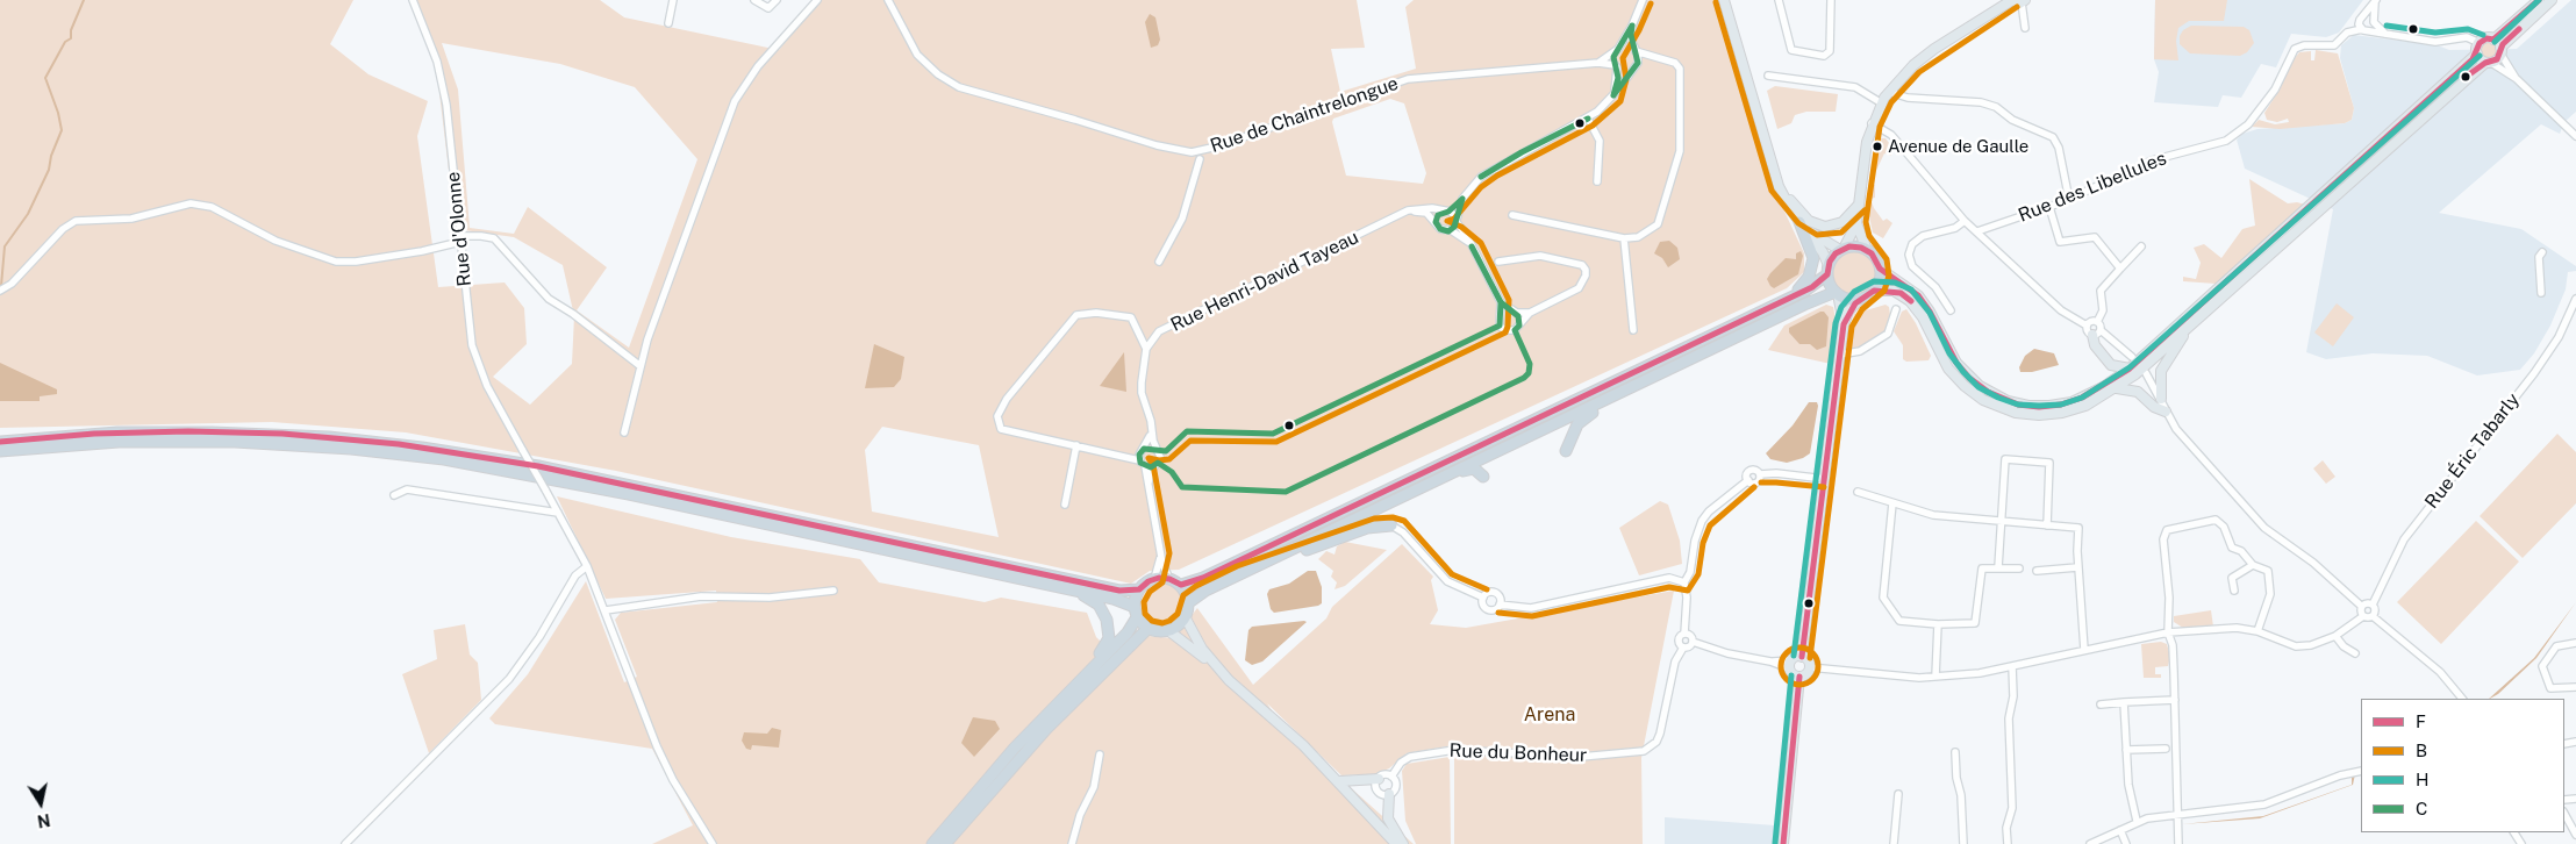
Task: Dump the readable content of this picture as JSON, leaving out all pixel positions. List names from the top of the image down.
{
  "streets": {
    "street": [
      "Rue de Chaintrelongue",
      "Rue des Libellules",
      "Rue d'Olonne",
      "Rue Henri-David Tayeau",
      "Rue Éric Tabarly",
      "Rue du Bonheur"
    ]
  },
  "parks": ["Arena"],
  "places": ["Avenue de Gaulle"],
  "lines": [
    "transit line F",
    "transit line H",
    "transit line B",
    "transit line C"
  ],
  "legend": [
    "F",
    "B",
    "H",
    "C"
  ],
  "north": "bottom"
}
